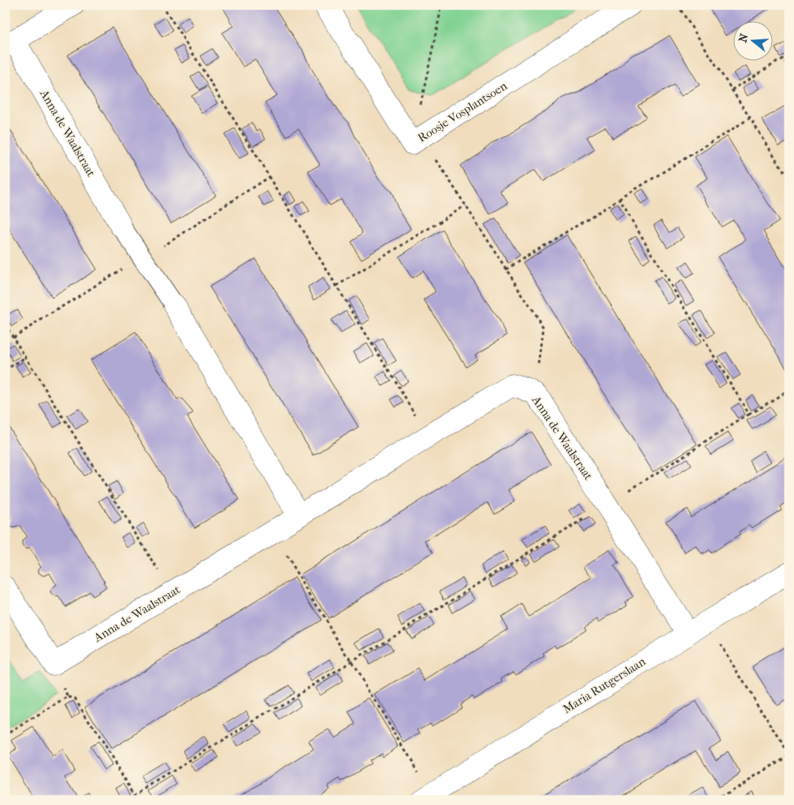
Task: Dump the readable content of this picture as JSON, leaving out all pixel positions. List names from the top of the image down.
{
  "streets": {
    "street": ["Roosje Vosplantsoen", "Anna de Waalstraat", "Maria Rutgerslaan"]
  },
  "crossings": [
    ["Anna de Waalstraat", "Maria Rutgerslaan"]
  ],
  "north": "left"
}
